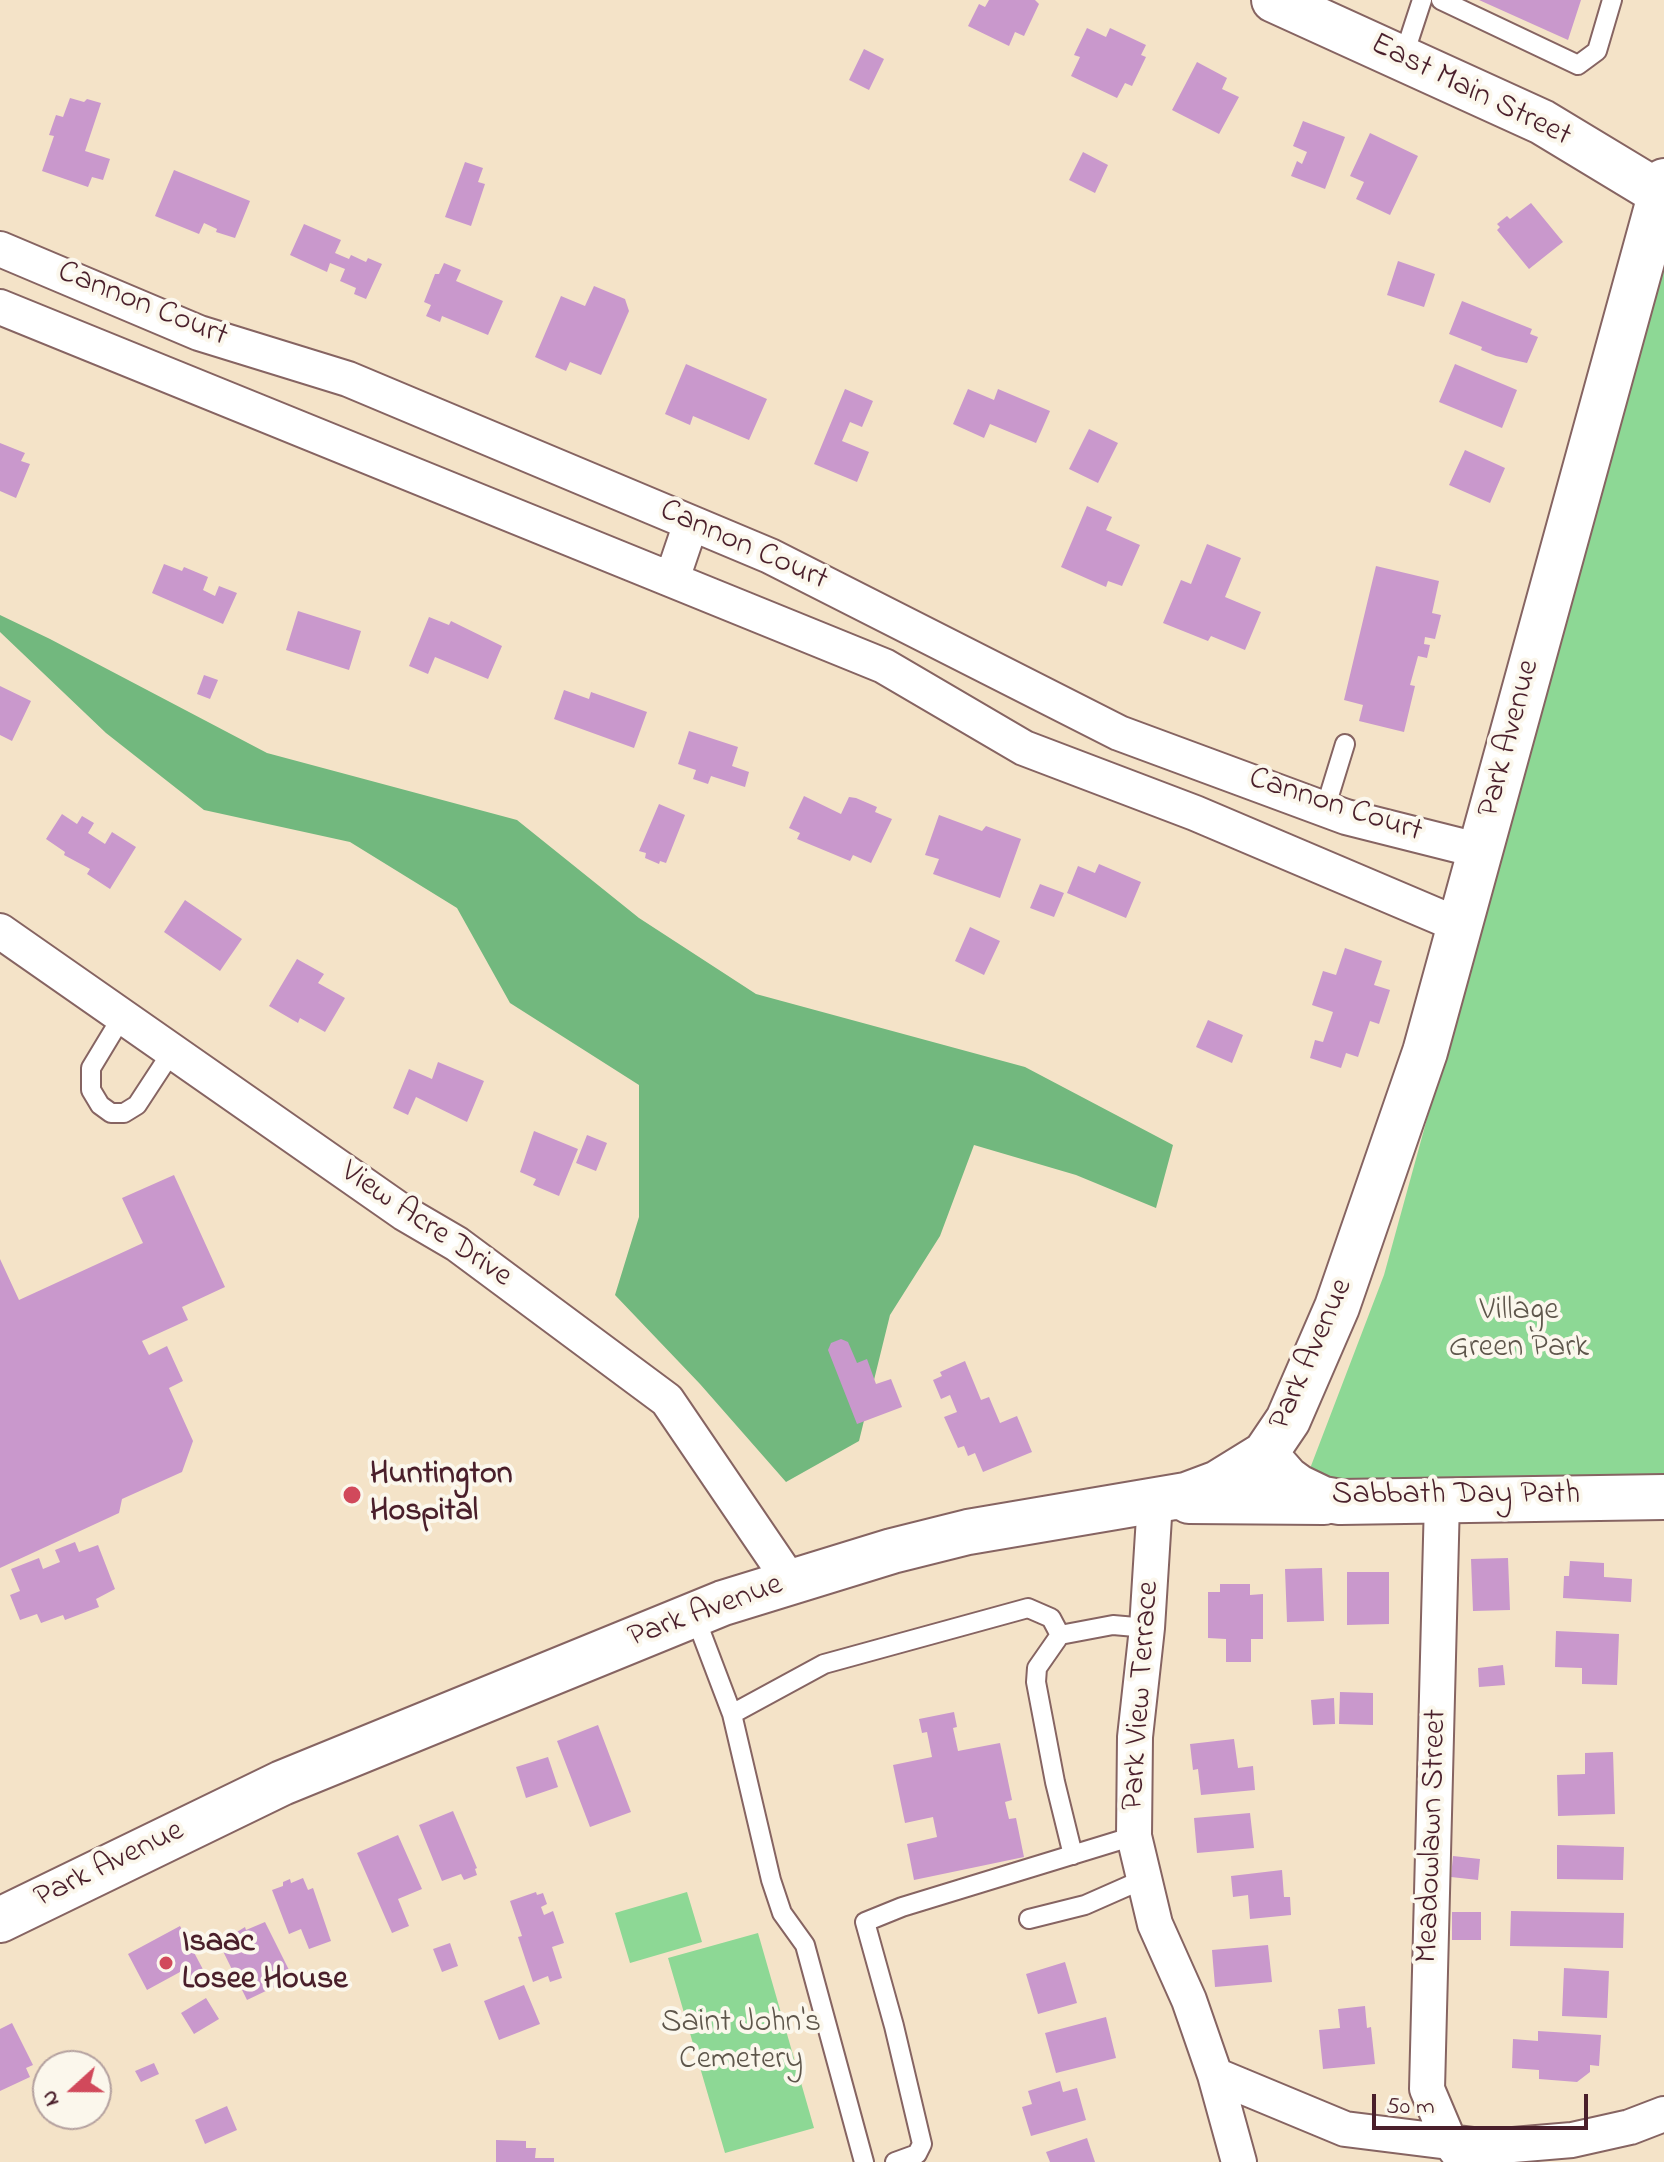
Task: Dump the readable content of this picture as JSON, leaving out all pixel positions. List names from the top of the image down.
{
  "streets": {
    "main road": ["East Main Street", "Park Avenue", "Sabbath Day Path"],
    "street": [
      "Cannon Court",
      "View Acre Drive",
      "Park View Terrace",
      "Meadowlawn Street"
    ]
  },
  "crossings": [
    ["East Main Street", "Park Avenue"],
    ["Cannon Court", "Park Avenue"],
    ["Park Avenue", "View Acre Drive"],
    ["Park Avenue", "Sabbath Day Path"],
    ["Park Avenue", "Park View Terrace"],
    ["Sabbath Day Path", "Meadowlawn Street"]
  ],
  "parks": ["Village Green Park", "Saint John's Cemetery"],
  "places": ["Huntington Hospital", "Isaac Losee House"],
  "scale_bar": "50 m",
  "north": "left"
}
